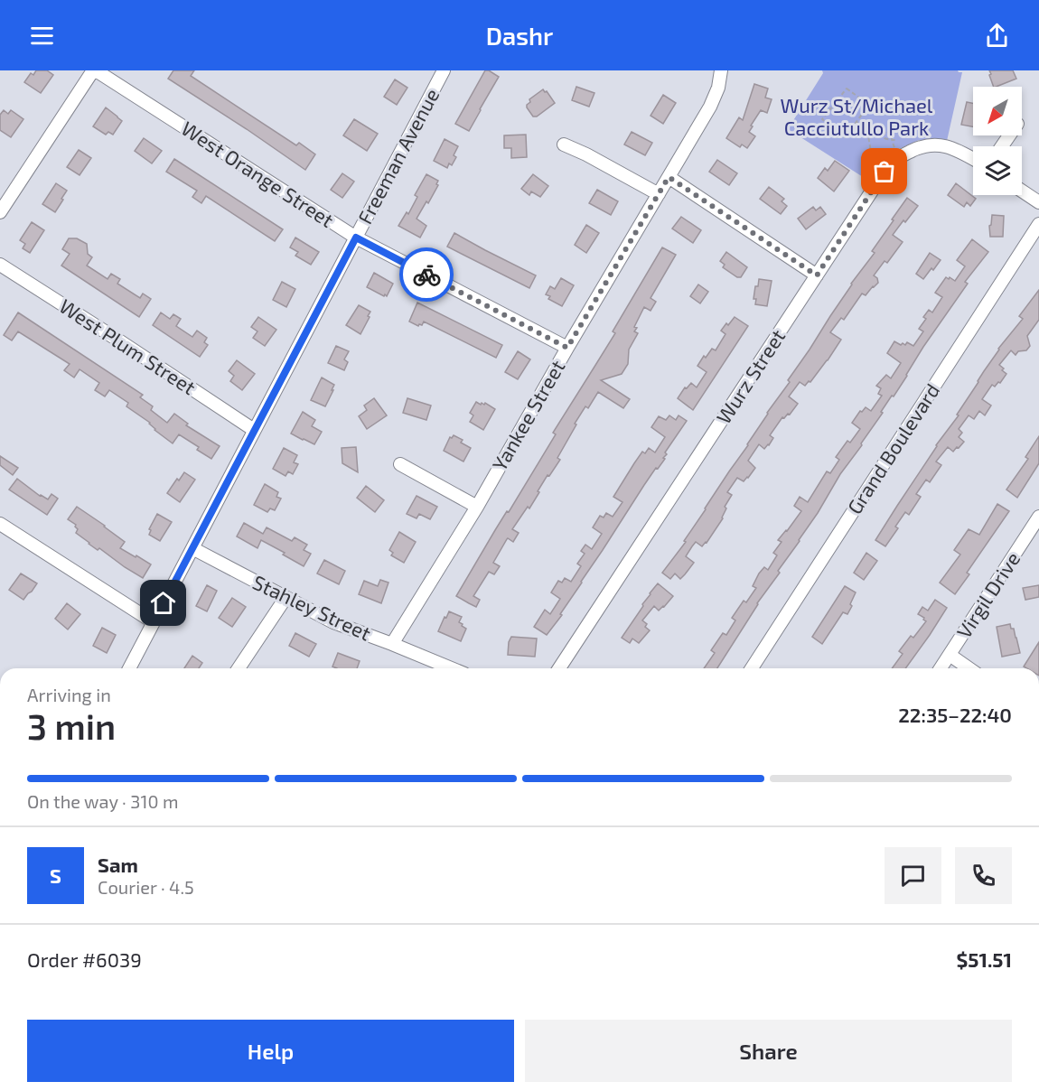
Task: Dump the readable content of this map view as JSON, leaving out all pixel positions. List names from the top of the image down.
{
  "streets": {
    "street": [
      "Freeman Avenue",
      "West Orange Street",
      "West Plum Street",
      "Wurz Street",
      "Yankee Street",
      "Grand Boulevard",
      "Virgil Drive",
      "Stahley Street"
    ]
  },
  "crossings": [
    ["Freeman Avenue", "West Orange Street"],
    ["Freeman Avenue", "West Plum Street"],
    ["Freeman Avenue", "Stahley Street"],
    ["West Orange Street", "Yankee Street"],
    ["Yankee Street", "Stahley Street"]
  ],
  "parks": ["Wurz St/Michael Cacciutullo Park"],
  "north": "bottom left",
  "page": {
    "header": "Dashr",
    "heading": ["3 min", "Arriving in", "22:35–22:40"],
    "panel": [
      "Sam",
      "Courier · 4.5",
      "Order #6039",
      "$51.51"
    ],
    "bar": "On the way · 310 m",
    "round": "S",
    "buttons": ["Help", "Share"]
  }
}
